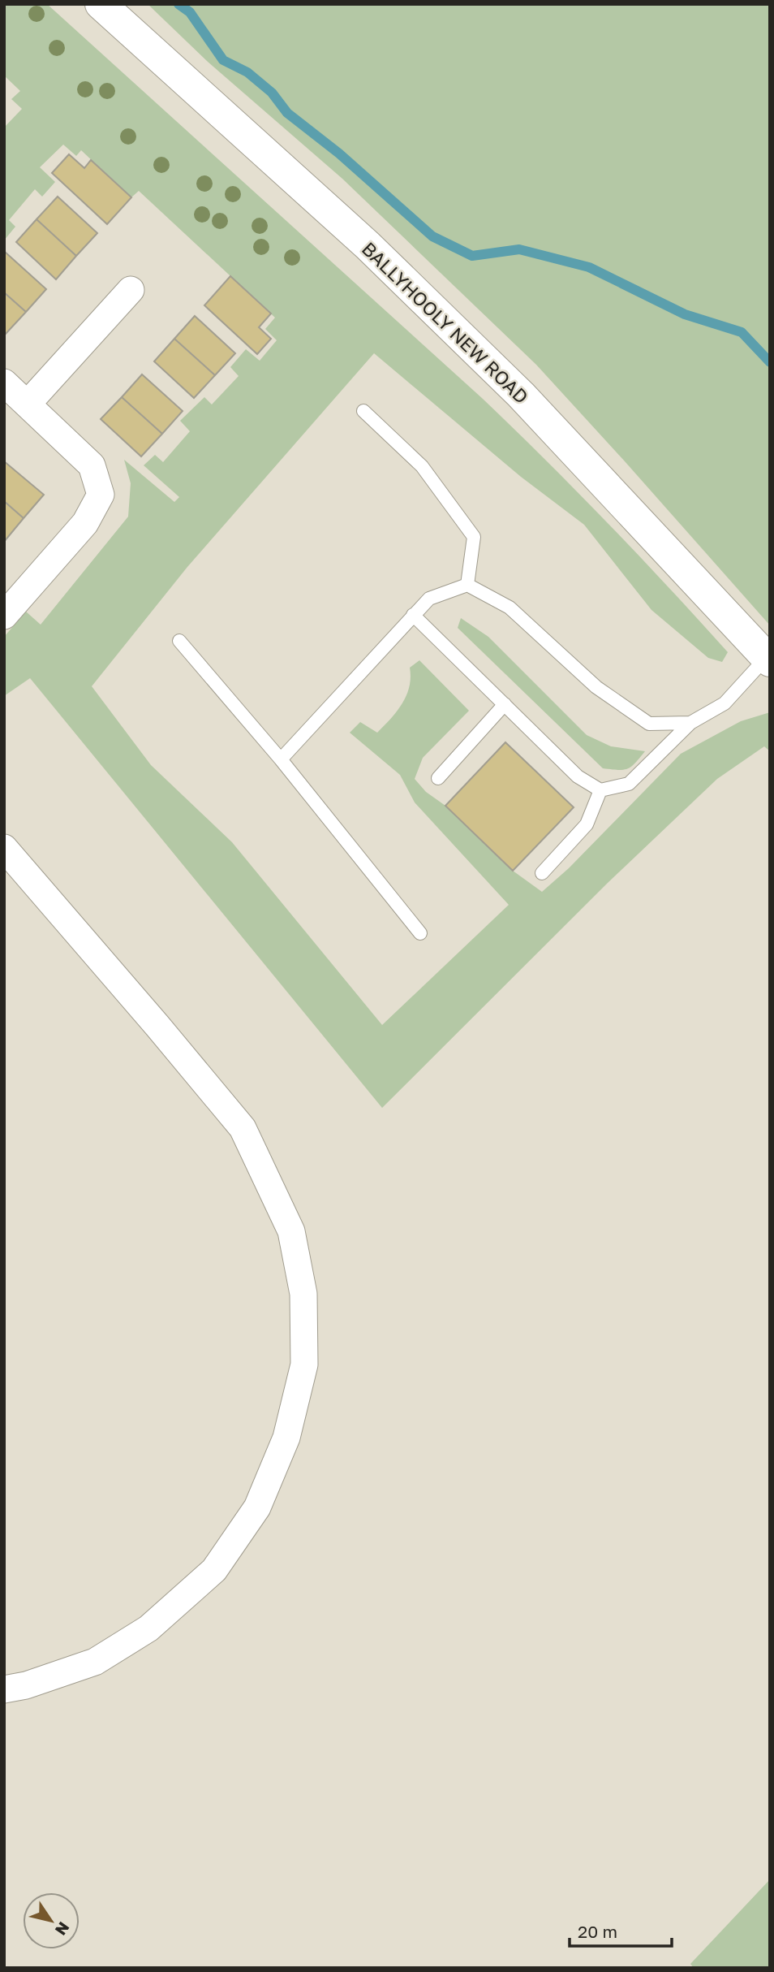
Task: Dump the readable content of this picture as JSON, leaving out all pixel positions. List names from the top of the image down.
{
  "streets": {
    "main road": ["BALLYHOOLY NEW ROAD"]
  },
  "scale_bar": "20 m",
  "north": "bottom right"
}
